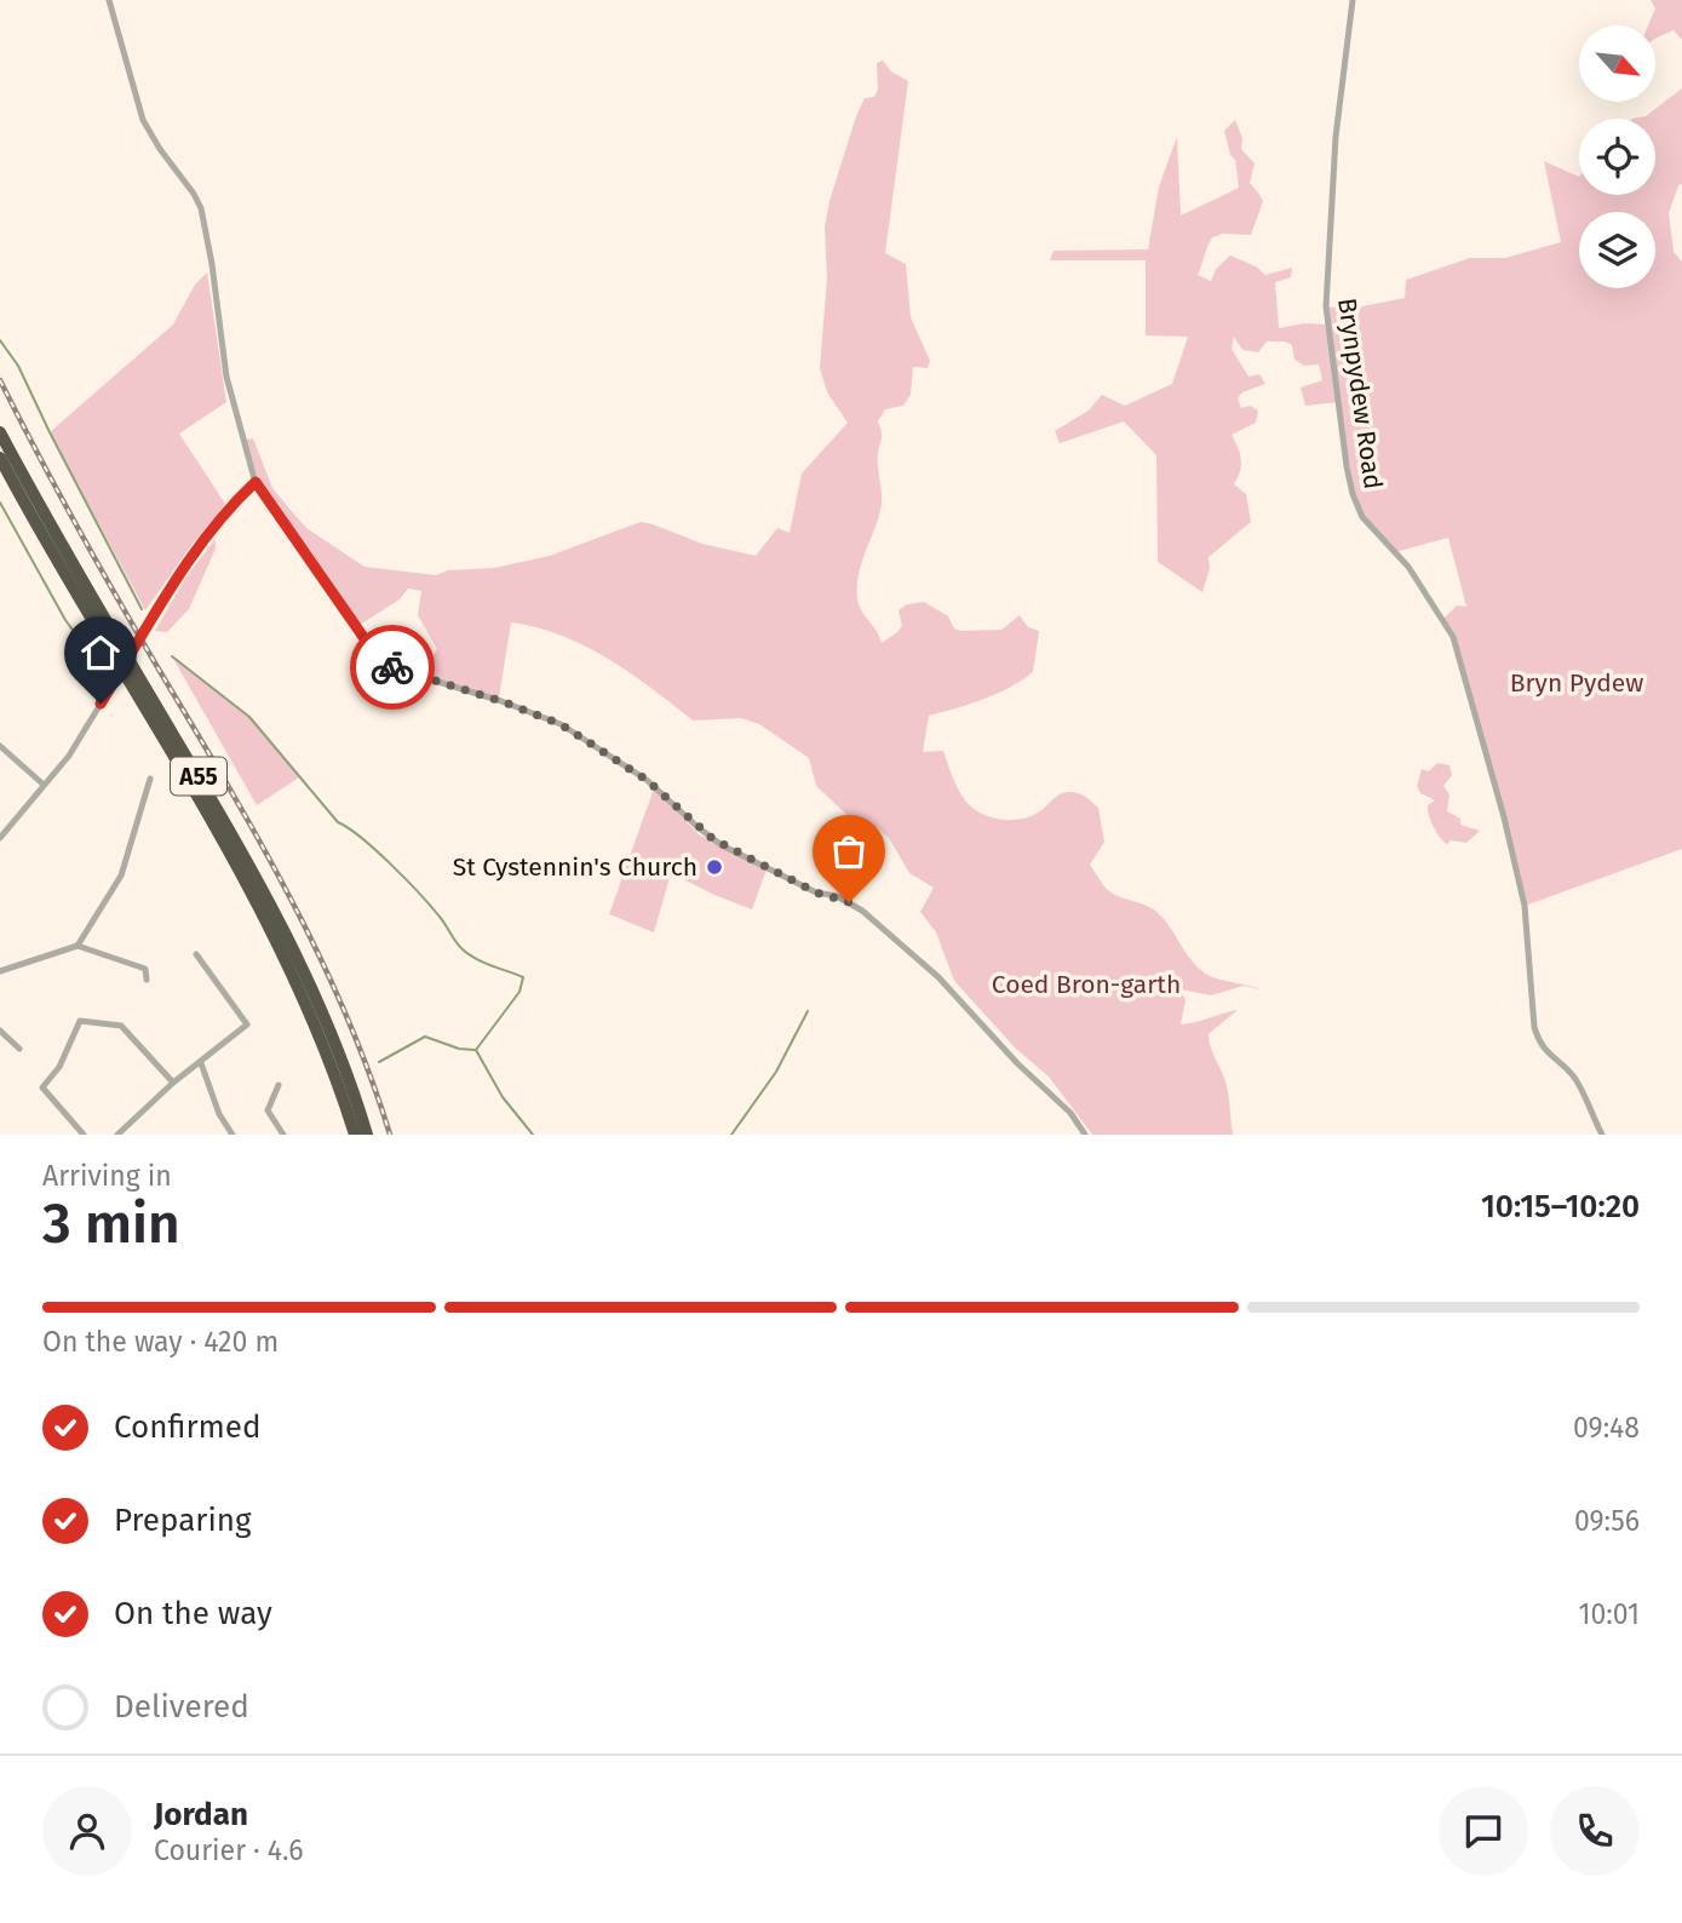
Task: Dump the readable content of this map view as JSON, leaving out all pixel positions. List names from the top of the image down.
{
  "streets": {
    "highway": ["A55"],
    "street": ["Brynpydew Road"]
  },
  "parks": ["Bryn Pydew", "Coed Bron-garth"],
  "places": ["St Cystennin's Church"],
  "north": "bottom right",
  "page": {
    "heading": ["3 min", "Arriving in", "10:15–10:20"],
    "panel": ["Jordan", "Courier · 4.6"],
    "bar": "On the way · 420 m",
    "list": [
      ["Confirmed", "09:48"],
      ["Preparing", "09:56"],
      ["On the way", "10:01"],
      "Delivered"
    ]
  }
}
